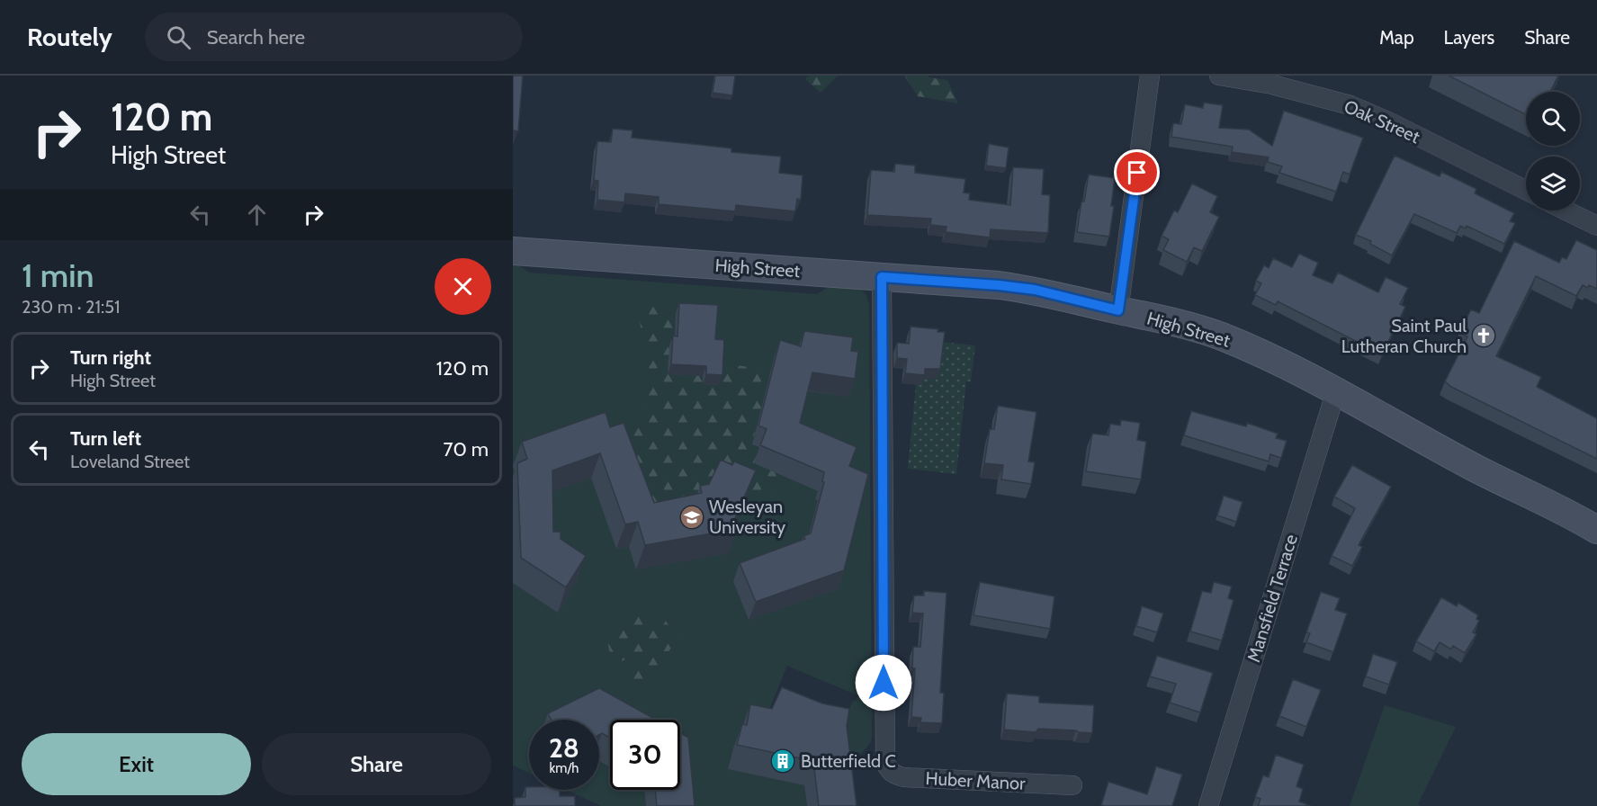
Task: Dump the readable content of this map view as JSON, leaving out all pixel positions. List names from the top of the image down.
{
  "streets": {
    "street": [
      "Oak Street",
      "High Street",
      "Mansfield Terrace",
      "Huber Manor"
    ]
  },
  "crossings": [
    ["High Street", "Mansfield Terrace"],
    ["High Street", "Huber Manor"]
  ],
  "places": {
    "church": ["Saint Paul Lutheran Church"],
    "school or university": ["Wesleyan University"],
    "building": ["Butterfield C"]
  },
  "page": {
    "header": "Routely",
    "search": "Search here",
    "nav": ["Map", "Layers", "Share"],
    "turn": ["120 m", "High Street"],
    "heading": ["1 min", "230 m · 21:51"],
    "list": [
      {
        "name": "Turn right",
        "note": "High Street",
        "value": "120 m"
      },
      {
        "name": "Turn left",
        "note": "Loveland Street",
        "value": "70 m"
      }
    ],
    "speed": "28 km/h",
    "limit": "30",
    "buttons": ["Exit", "Share"]
  }
}
